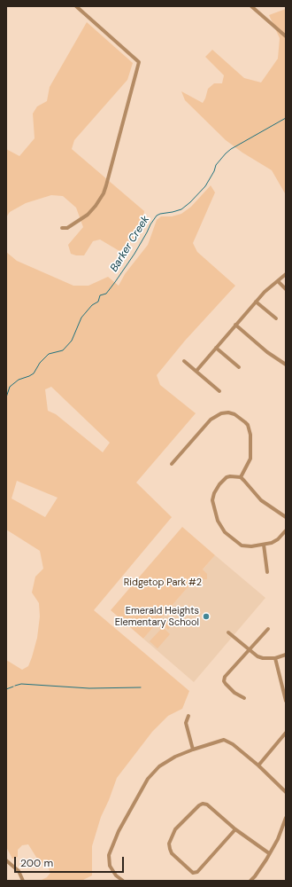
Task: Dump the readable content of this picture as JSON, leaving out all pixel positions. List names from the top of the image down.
{
  "water": ["Barker Creek"],
  "parks": ["Ridgetop Park #2"],
  "places": ["Emerald Heights Elementary School"],
  "scale_bar": "200 m"
}
